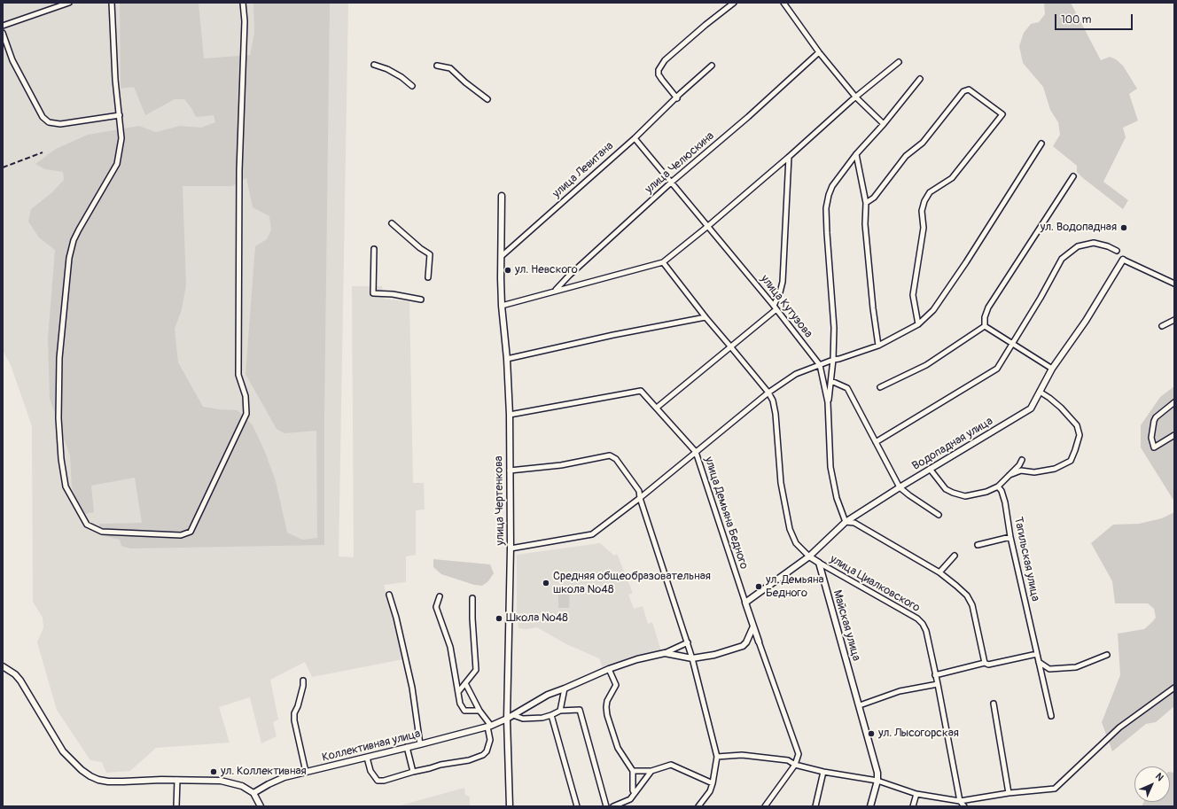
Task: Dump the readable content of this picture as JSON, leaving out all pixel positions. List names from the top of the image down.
{
  "streets": {
    "street": [
      "улица Челюскина",
      "улица Левитана",
      "улица Кутузова",
      "Водопадная улица",
      "улица Чертенкова",
      "улица Демьяна Бедного",
      "Тагильская улица",
      "улица Циалковского",
      "Майская улица",
      "Коллективная улица"
    ]
  },
  "crossings": [
    ["улица Челюскина", "улица Кутузова"],
    ["улица Левитана", "улица Кутузова"],
    ["улица Левитана", "улица Чертенкова"],
    ["улица Кутузова", "Водопадная улица"],
    ["Водопадная улица", "улица Демьяна Бедного"],
    ["улица Чертенкова", "улица Демьяна Бедного"],
    ["улица Чертенкова", "Коллективная улица"],
    ["улица Циалковского", "Майская улица"]
  ],
  "places": [
    "ул. Водопадная",
    "ул. Невского",
    "Средняя общеобразовательная школа №48",
    "ул. Демьяна Бедного",
    "Школа №48",
    "ул. Лысогорская",
    "ул. Коллективная"
  ],
  "scale_bar": "100 m",
  "north": "top right"
}
